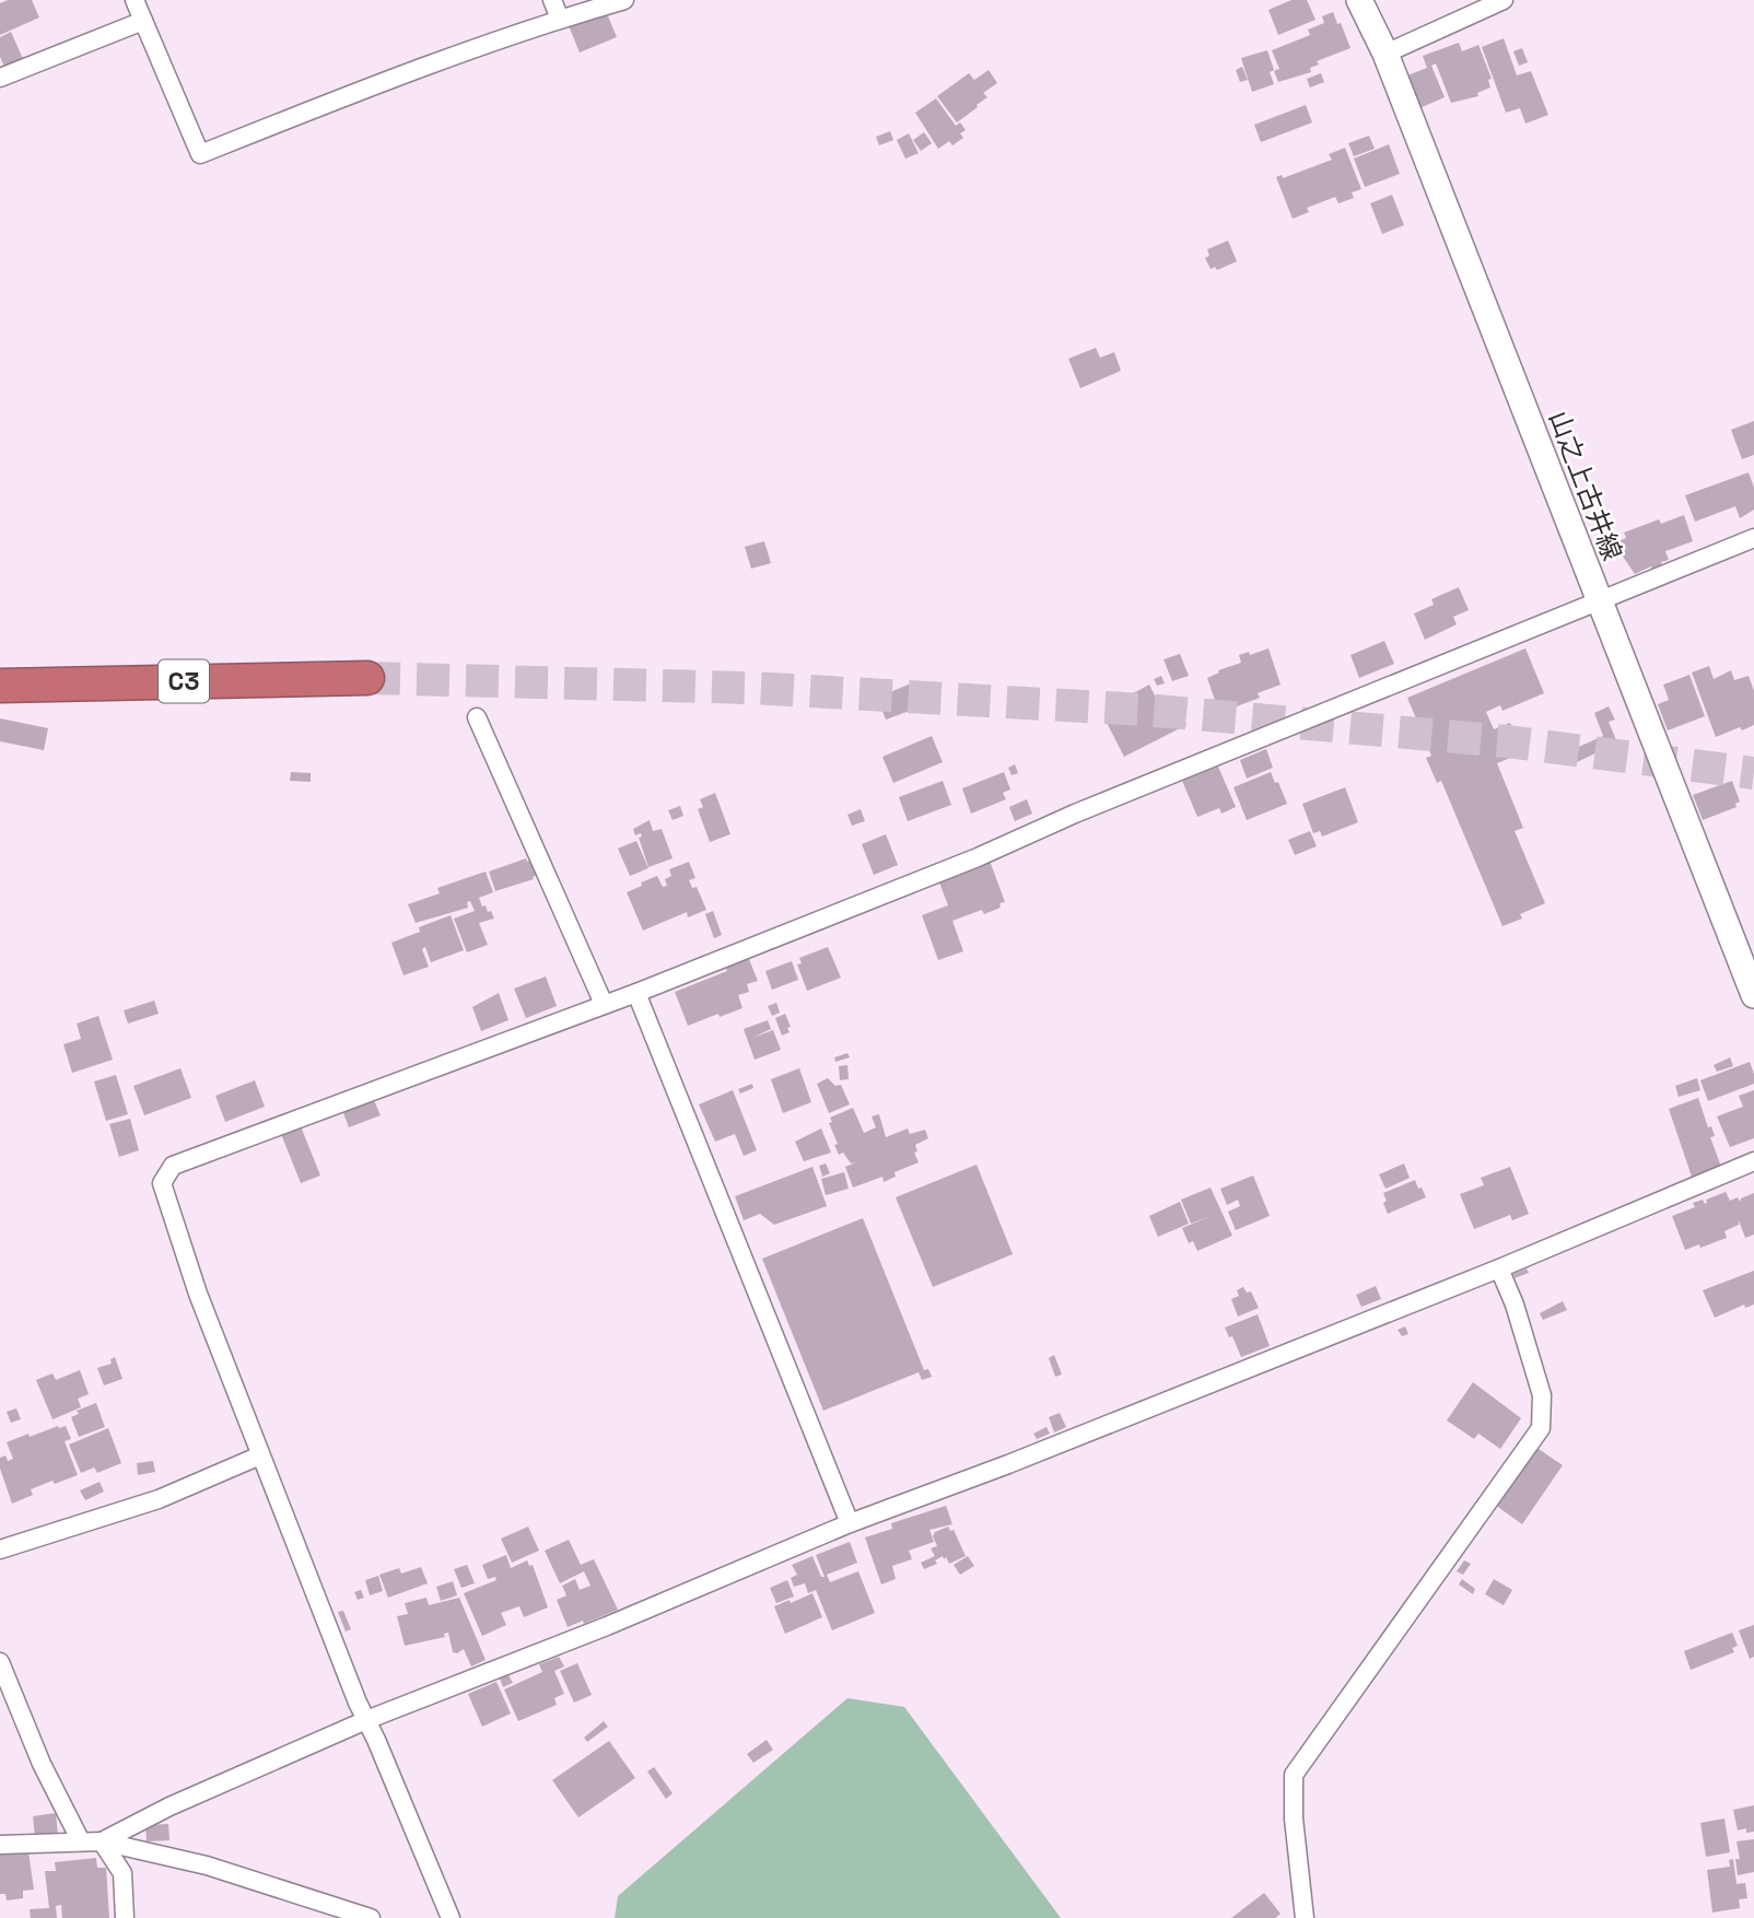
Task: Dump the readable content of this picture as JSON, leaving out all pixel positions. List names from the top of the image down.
{
  "streets": {
    "highway": ["C3"],
    "main road": ["山之上古井線"]
  }
}
